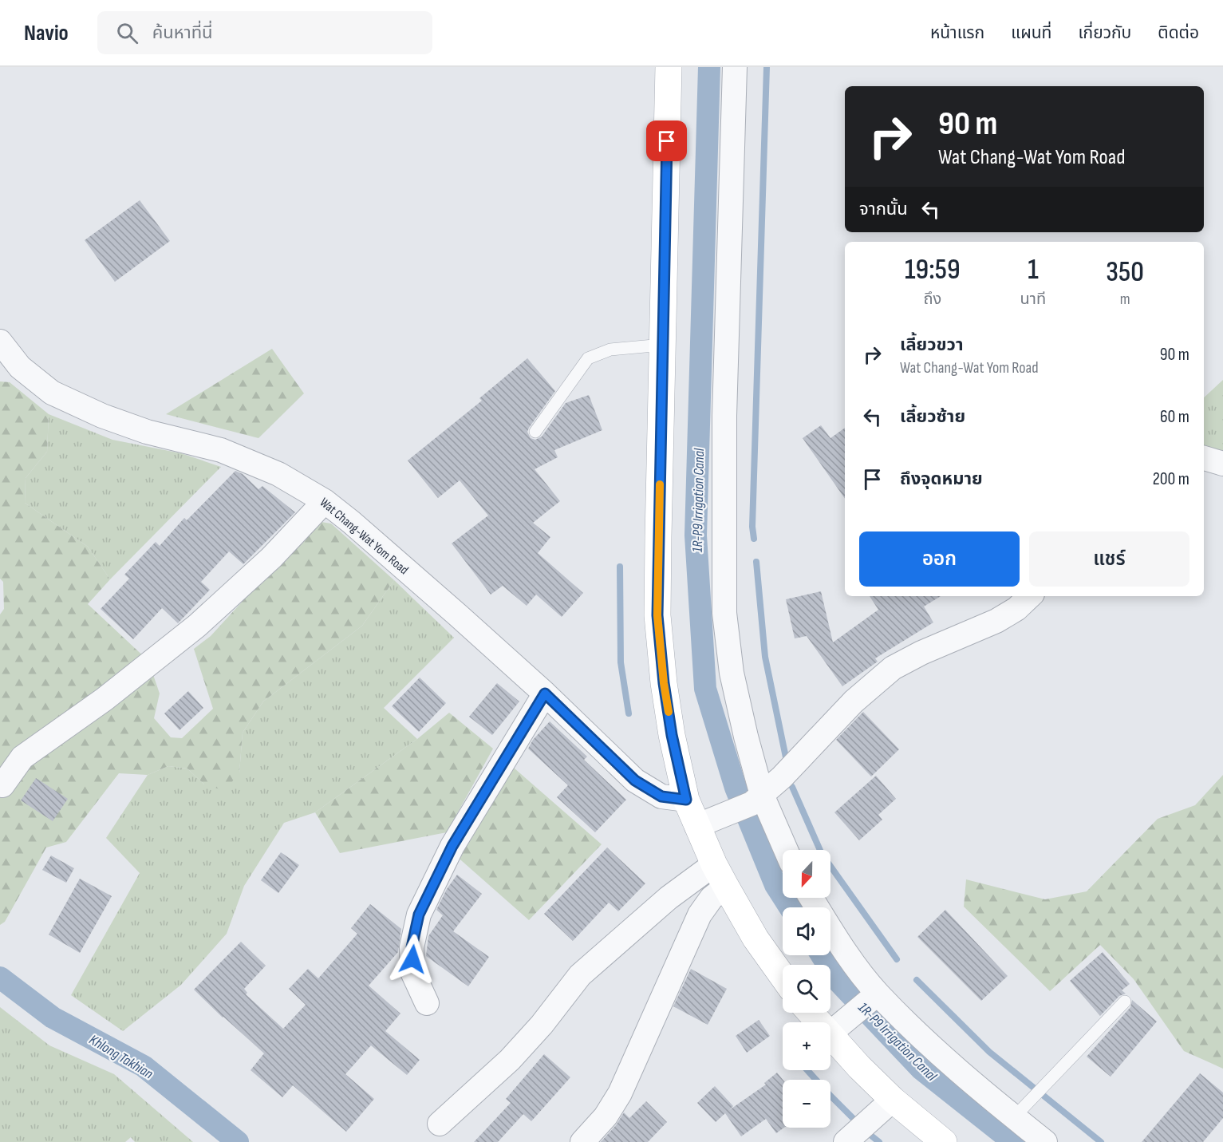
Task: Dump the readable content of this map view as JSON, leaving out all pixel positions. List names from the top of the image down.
{
  "streets": {
    "street": ["Wat Chang-Wat Yom Road"]
  },
  "water": ["1R-P9 Irrigation Canal", "Khlong Takhian"],
  "north": "bottom",
  "page": {
    "header": "Navio",
    "search": "ค้นหาที่นี่",
    "nav": [
      "หน้าแรก",
      "แผนที่",
      "เกี่ยวกับ",
      "ติดต่อ"
    ],
    "turn": ["90 m", "Wat Chang-Wat Yom Road"],
    "then": "จากนั้น",
    "eta": [
      "19:59",
      "ถึง",
      "1",
      "นาที",
      "350",
      "m"
    ],
    "list": [
      {
        "name": "เลี้ยวขวา",
        "note": "Wat Chang-Wat Yom Road",
        "value": "90 m"
      },
      {
        "name": "เลี้ยวซ้าย",
        "value": "60 m"
      },
      {
        "name": "ถึงจุดหมาย",
        "value": "200 m"
      }
    ],
    "buttons": ["ออก", "แชร์"],
    "map_buttons": ["+", "−"]
  }
}
